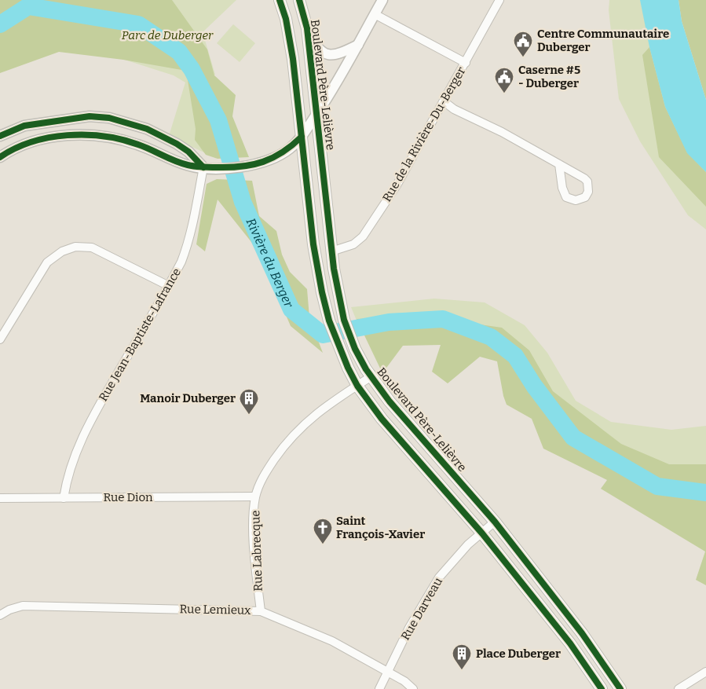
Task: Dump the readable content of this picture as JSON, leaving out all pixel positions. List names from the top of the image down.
{
  "streets": {
    "main road": ["Boulevard Père-Lelièvre"],
    "street": [
      "Rue de la Rivière-Du-Berger",
      "Rue Jean-Baptiste-Lafrance",
      "Rue Dion",
      "Rue Labrecque",
      "Rue Darveau",
      "Rue Lemieux"
    ]
  },
  "crossings": [
    ["Boulevard Père-Lelièvre", "Rue de la Rivière-Du-Berger"],
    ["Boulevard Père-Lelièvre", "Rue Labrecque"],
    ["Boulevard Père-Lelièvre", "Rue Darveau"],
    ["Rue Jean-Baptiste-Lafrance", "Rue Dion"],
    ["Rue Dion", "Rue Labrecque"],
    ["Rue Labrecque", "Rue Lemieux"],
    ["Rue Darveau", "Rue Lemieux"]
  ],
  "water": ["Rivière du Berger"],
  "parks": ["Parc de Duberger"],
  "places": {
    "public building": ["Centre Communautaire Duberger", "Caserne #5 - Duberger"],
    "building": ["Manoir Duberger", "Place Duberger"],
    "church": ["Saint François-Xavier"]
  }
}
